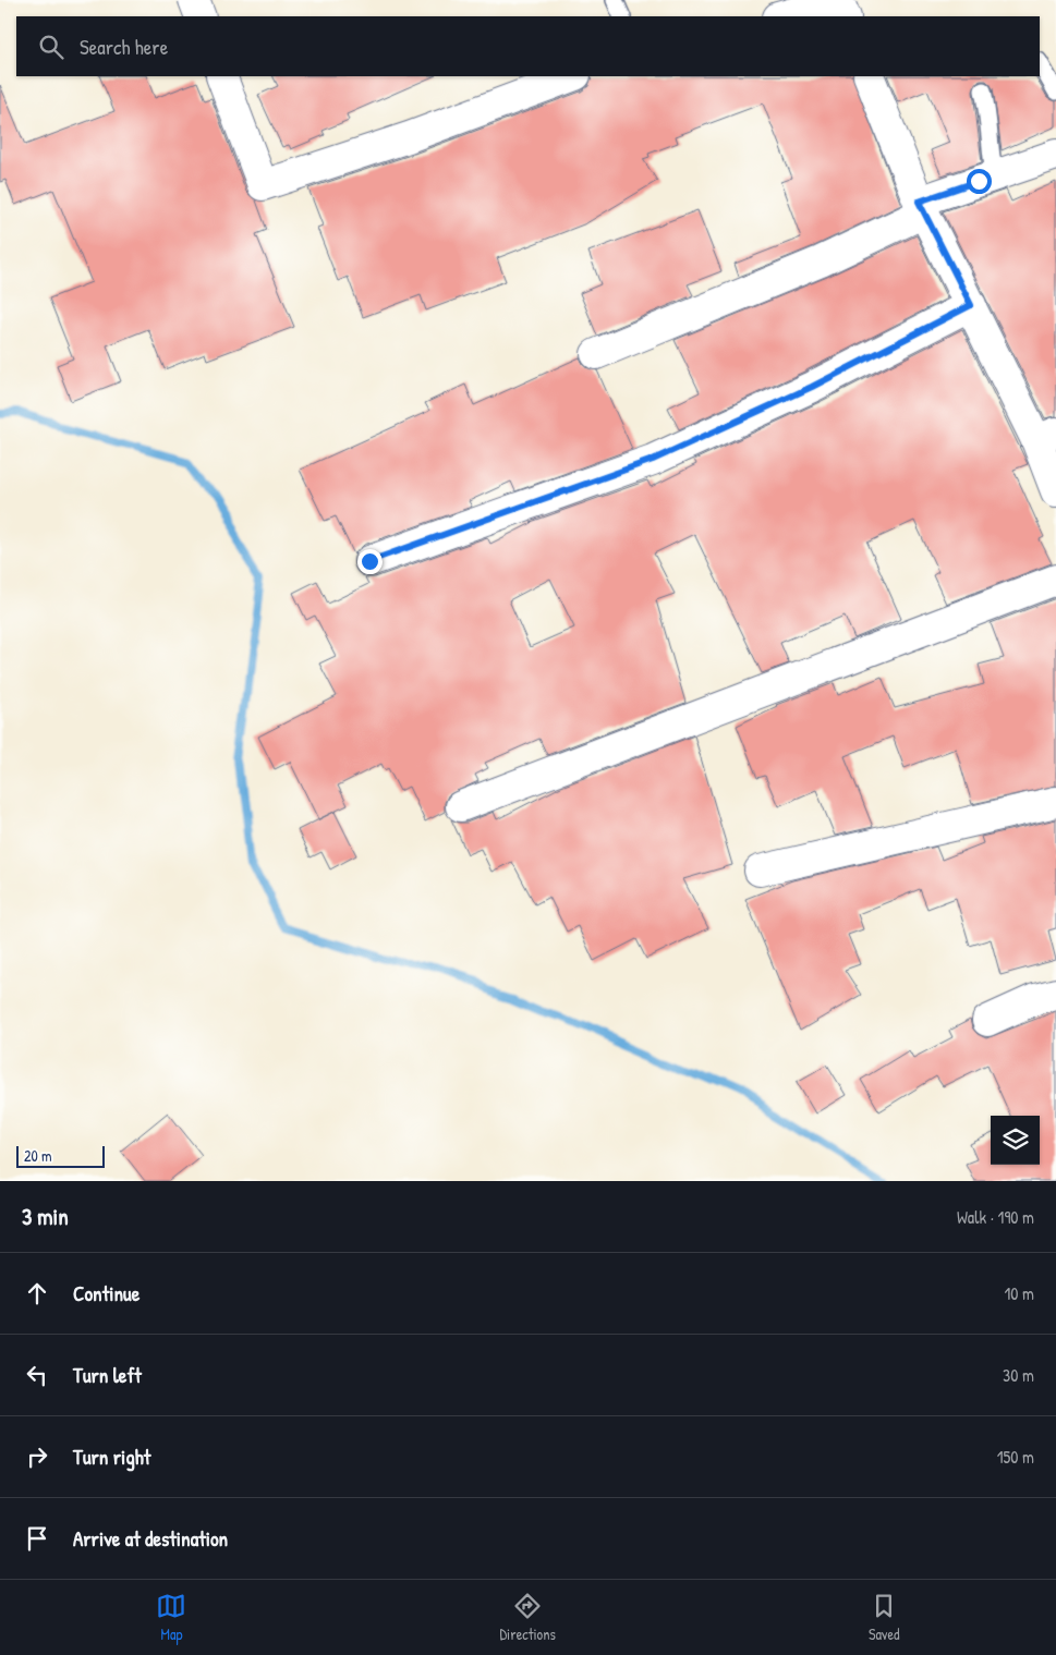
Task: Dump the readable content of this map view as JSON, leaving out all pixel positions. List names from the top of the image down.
{
  "scale_bar": "20 m",
  "page": {
    "search": "Search here",
    "scale": "20 m",
    "heading": ["3 min", "Walk · 190 m"],
    "list": [
      ["Continue", "10 m"],
      ["Turn left", "30 m"],
      ["Turn right", "150 m"],
      "Arrive at destination"
    ],
    "nav": ["Map", "Directions", "Saved"]
  }
}
